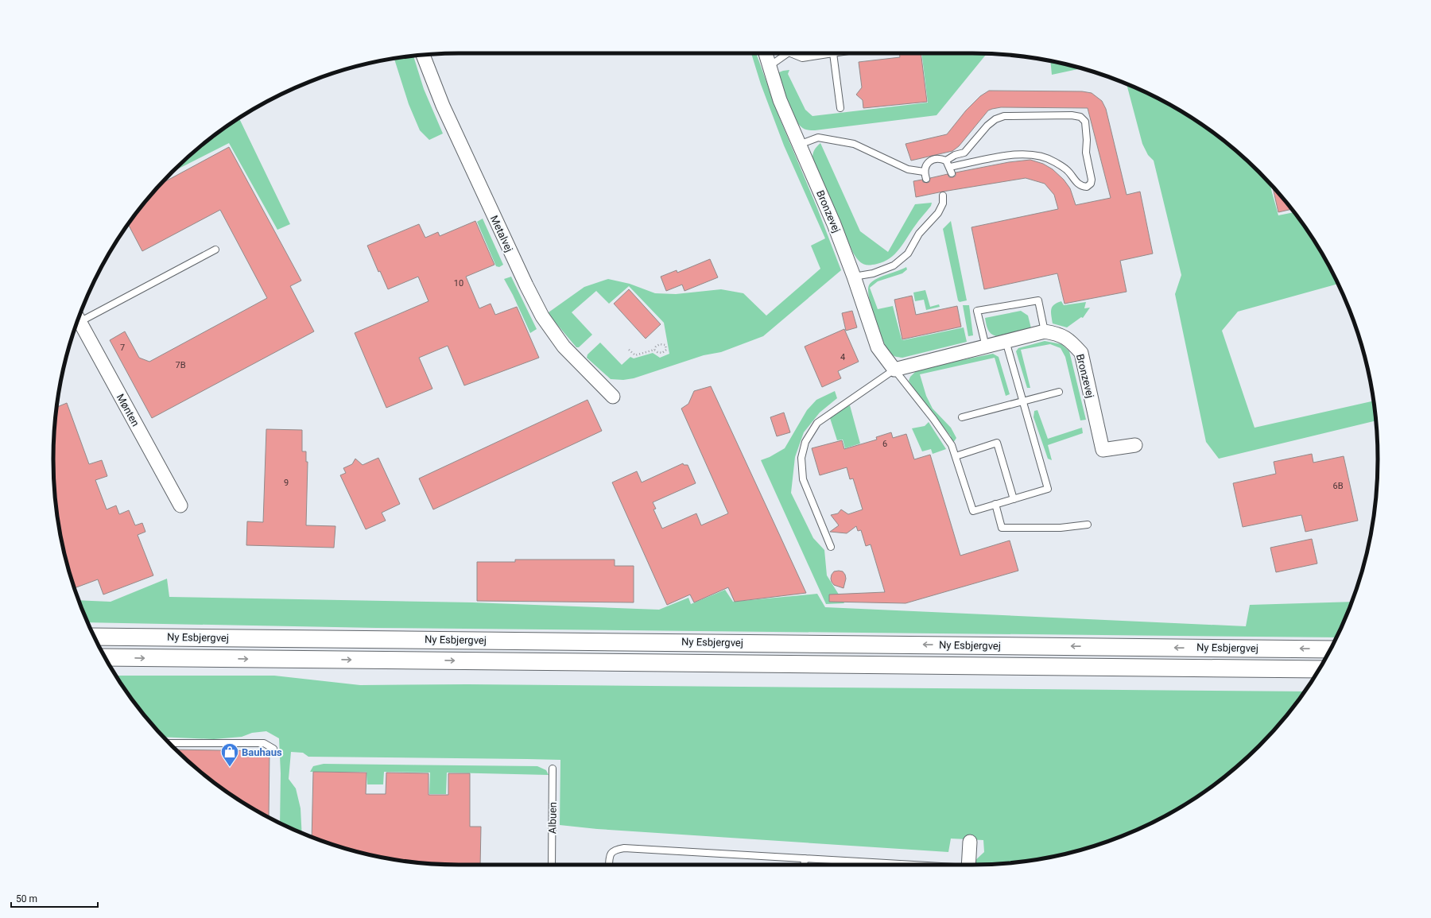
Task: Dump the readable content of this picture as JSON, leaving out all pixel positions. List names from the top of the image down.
{
  "streets": {
    "street": [
      "Bronzevej",
      "Metalvej",
      "Mønten",
      "Ny Esbjergvej"
    ],
    "lane": ["Albuen"]
  },
  "places": {
    "shop": ["Bauhaus"]
  },
  "house_numbers": [
    "10",
    "7",
    "4",
    "7B",
    "6",
    "9",
    "6B"
  ],
  "scale_bar": "50 m"
}
